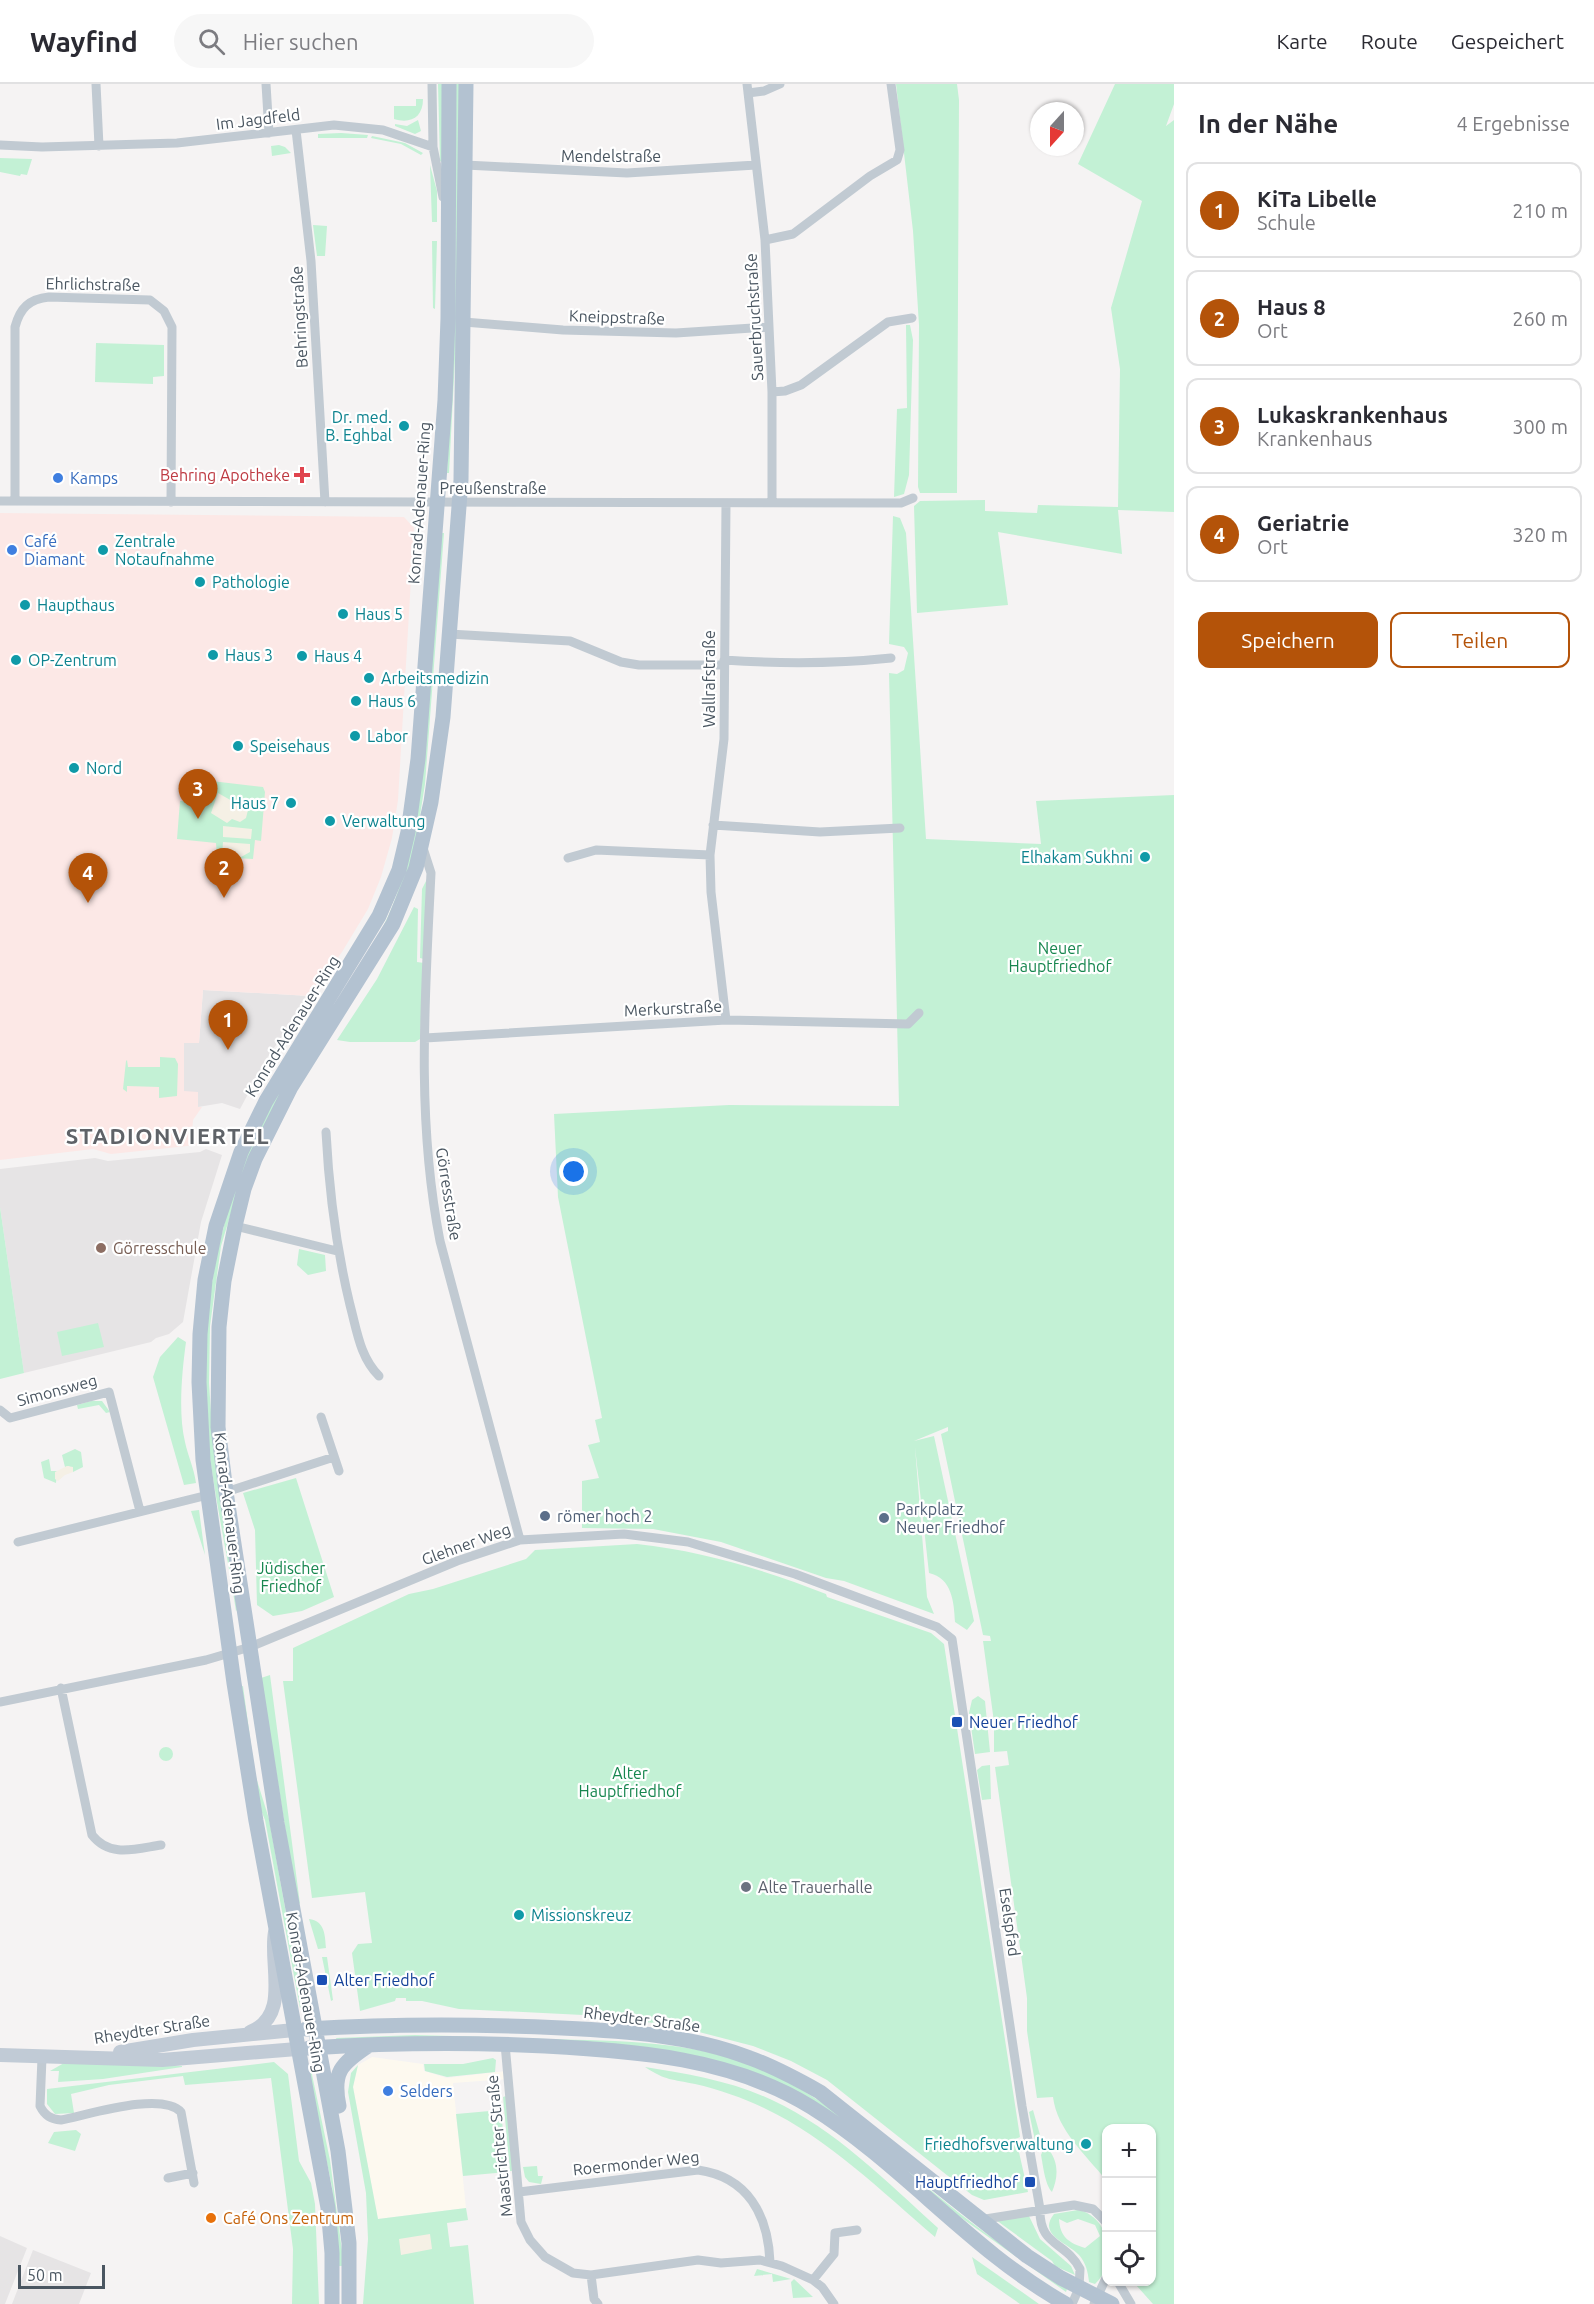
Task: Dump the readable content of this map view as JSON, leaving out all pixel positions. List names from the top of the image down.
{
  "streets": {
    "main road": ["Konrad-Adenauer-Ring", "Rheydter Straße"],
    "street": [
      "Im Jagdfeld",
      "Mendelstraße",
      "Ehrlichstraße",
      "Behringstraße",
      "Kneippstraße",
      "Sauerbruchstraße",
      "Preußenstraße",
      "Wallrafstraße",
      "Merkurstraße",
      "Görresstraße",
      "Simonsweg",
      "Glehner Weg",
      "Eselspfad",
      "Maastrichter Straße",
      "Roermonder Weg"
    ]
  },
  "crossings": [
    ["Im Jagdfeld", "Behringstraße"],
    ["Mendelstraße", "Sauerbruchstraße"],
    ["Mendelstraße", "Konrad-Adenauer-Ring"],
    ["Ehrlichstraße", "Preußenstraße"],
    ["Behringstraße", "Preußenstraße"],
    ["Kneippstraße", "Sauerbruchstraße"],
    ["Kneippstraße", "Konrad-Adenauer-Ring"],
    ["Sauerbruchstraße", "Preußenstraße"],
    ["Preußenstraße", "Konrad-Adenauer-Ring"],
    ["Preußenstraße", "Wallrafstraße"],
    ["Konrad-Adenauer-Ring", "Görresstraße"],
    ["Konrad-Adenauer-Ring", "Glehner Weg"],
    ["Konrad-Adenauer-Ring", "Rheydter Straße"],
    ["Wallrafstraße", "Merkurstraße"],
    ["Merkurstraße", "Görresstraße"],
    ["Görresstraße", "Glehner Weg"],
    ["Glehner Weg", "Eselspfad"],
    ["Eselspfad", "Rheydter Straße"],
    ["Rheydter Straße", "Maastrichter Straße"],
    ["Maastrichter Straße", "Roermonder Weg"]
  ],
  "districts": ["STADIONVIERTEL"],
  "parks": ["Neuer Hauptfriedhof", "Jüdischer Friedhof", "Alter Hauptfriedhof"],
  "places": {
    "other": [
      "Dr. med. B. Eghbal",
      "Kamps",
      "Café Diamant",
      "Zentrale Notaufnahme",
      "Pathologie",
      "Haupthaus",
      "Haus 5",
      "Haus 3",
      "Haus 4",
      "OP-Zentrum",
      "Arbeitsmedizin",
      "Haus 6",
      "Labor",
      "Speisehaus",
      "Nord",
      "Haus 7",
      "Verwaltung",
      "Elhakam Sukhni",
      "Görresschule",
      "römer hoch 2",
      "Parkplatz Neuer Friedhof",
      "Alte Trauerhalle",
      "Missionskreuz",
      "Selders",
      "Friedhofsverwaltung",
      "Café Ons Zentrum"
    ],
    "health": ["Behring Apotheke"],
    "transit": ["Neuer Friedhof", "Alter Friedhof", "Hauptfriedhof"]
  },
  "scale_bar": "50 m",
  "north": "bottom",
  "page": {
    "header": "Wayfind",
    "search": "Hier suchen",
    "nav": ["Karte", "Route", "Gespeichert"],
    "heading": ["In der Nähe", "4 Ergebnisse"],
    "list": [
      {
        "mark": "1",
        "name": "KiTa Libelle",
        "note": "Schule",
        "value": "210 m"
      },
      {
        "mark": "2",
        "name": "Haus 8",
        "note": "Ort",
        "value": "260 m"
      },
      {
        "mark": "3",
        "name": "Lukaskrankenhaus",
        "note": "Krankenhaus",
        "value": "300 m"
      },
      {
        "mark": "4",
        "name": "Geriatrie",
        "note": "Ort",
        "value": "320 m"
      }
    ],
    "buttons": ["Speichern", "Teilen"],
    "pins": [
      "3",
      "2",
      "4",
      "1"
    ],
    "map_buttons": ["+", "−"],
    "scale": "50 m"
  }
}
